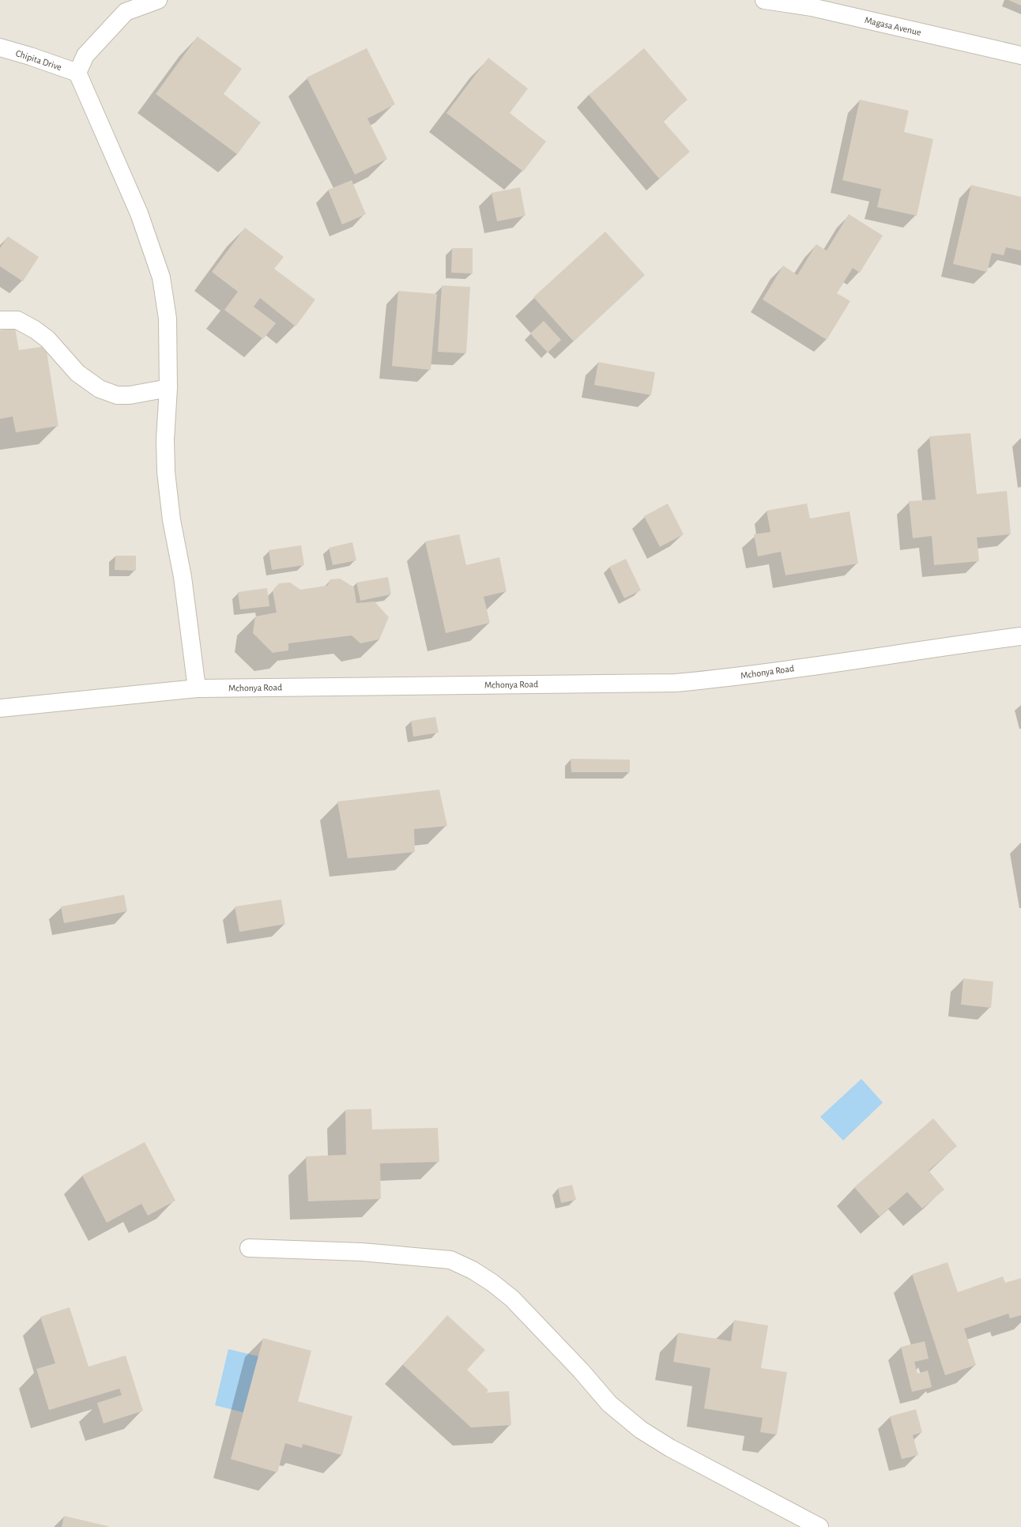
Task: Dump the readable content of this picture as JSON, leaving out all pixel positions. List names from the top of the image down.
{
  "streets": {
    "street": ["Magasa Avenue", "Chipita Drive", "Mchonya Road"]
  }
}
